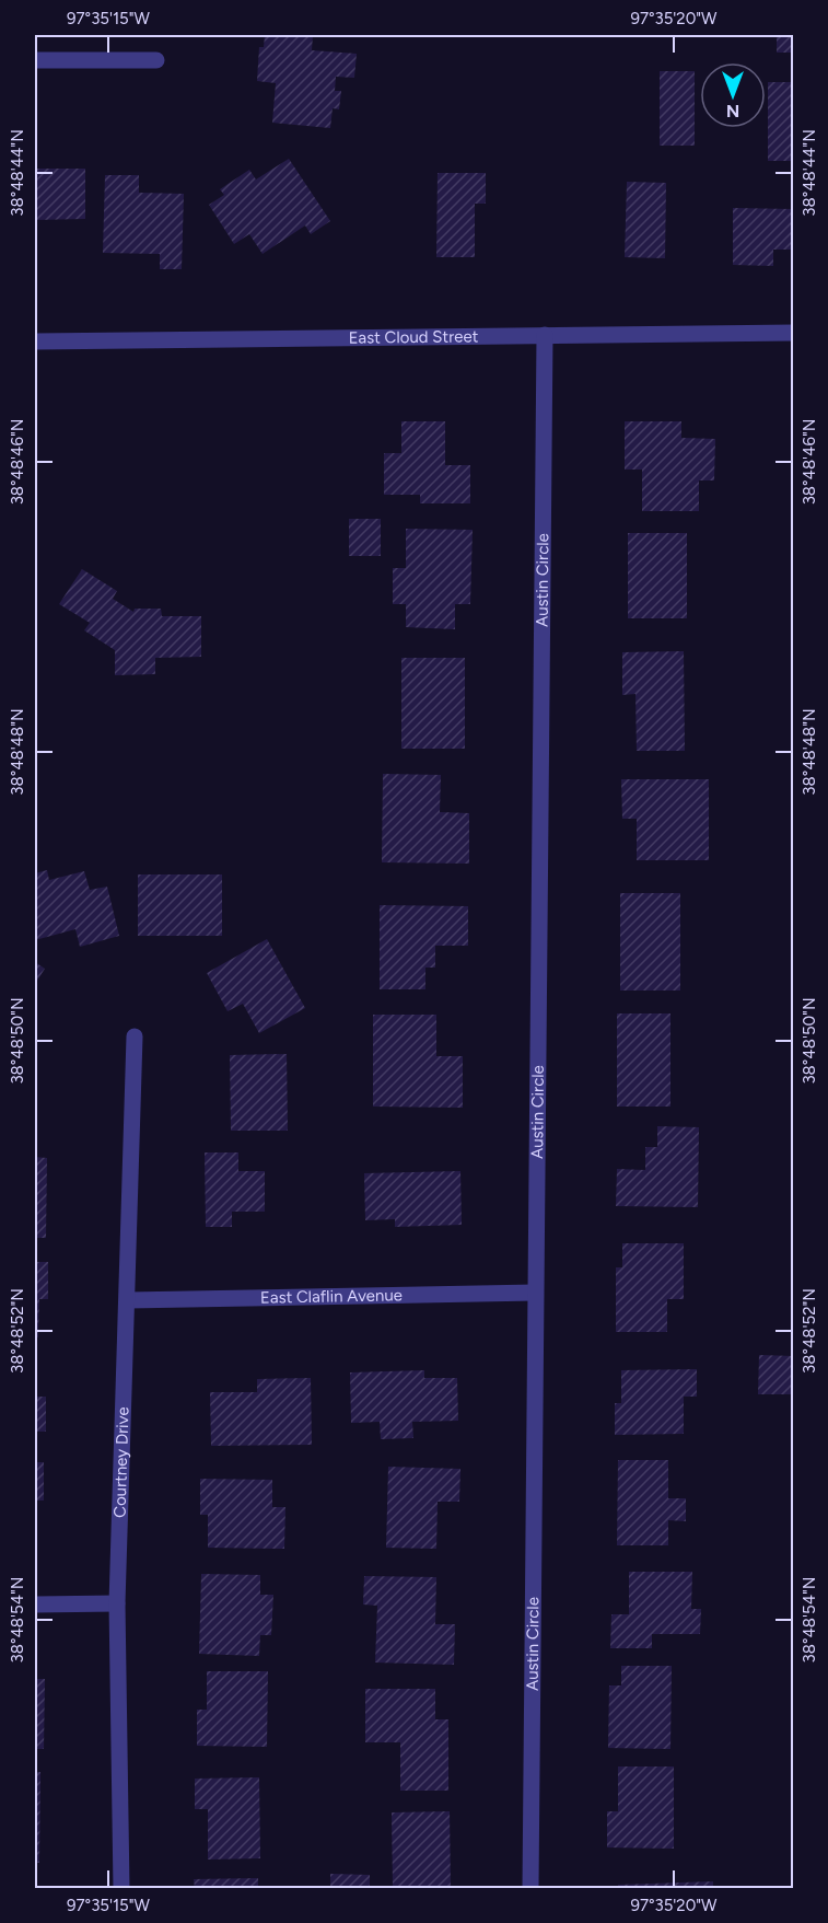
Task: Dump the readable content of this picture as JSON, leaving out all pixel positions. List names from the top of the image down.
{
  "streets": {
    "street": [
      "East Cloud Street",
      "Austin Circle",
      "East Claflin Avenue",
      "Courtney Drive"
    ]
  },
  "crossings": [
    ["East Cloud Street", "Austin Circle"],
    ["Austin Circle", "East Claflin Avenue"],
    ["East Claflin Avenue", "Courtney Drive"]
  ],
  "north": "bottom",
  "coordinates": [
    "97°35'15\"W",
    "97°35'20\"W",
    "38°48'44\"N",
    "38°48'46\"N",
    "38°48'48\"N",
    "38°48'50\"N",
    "38°48'52\"N",
    "38°48'54\"N"
  ]
}
